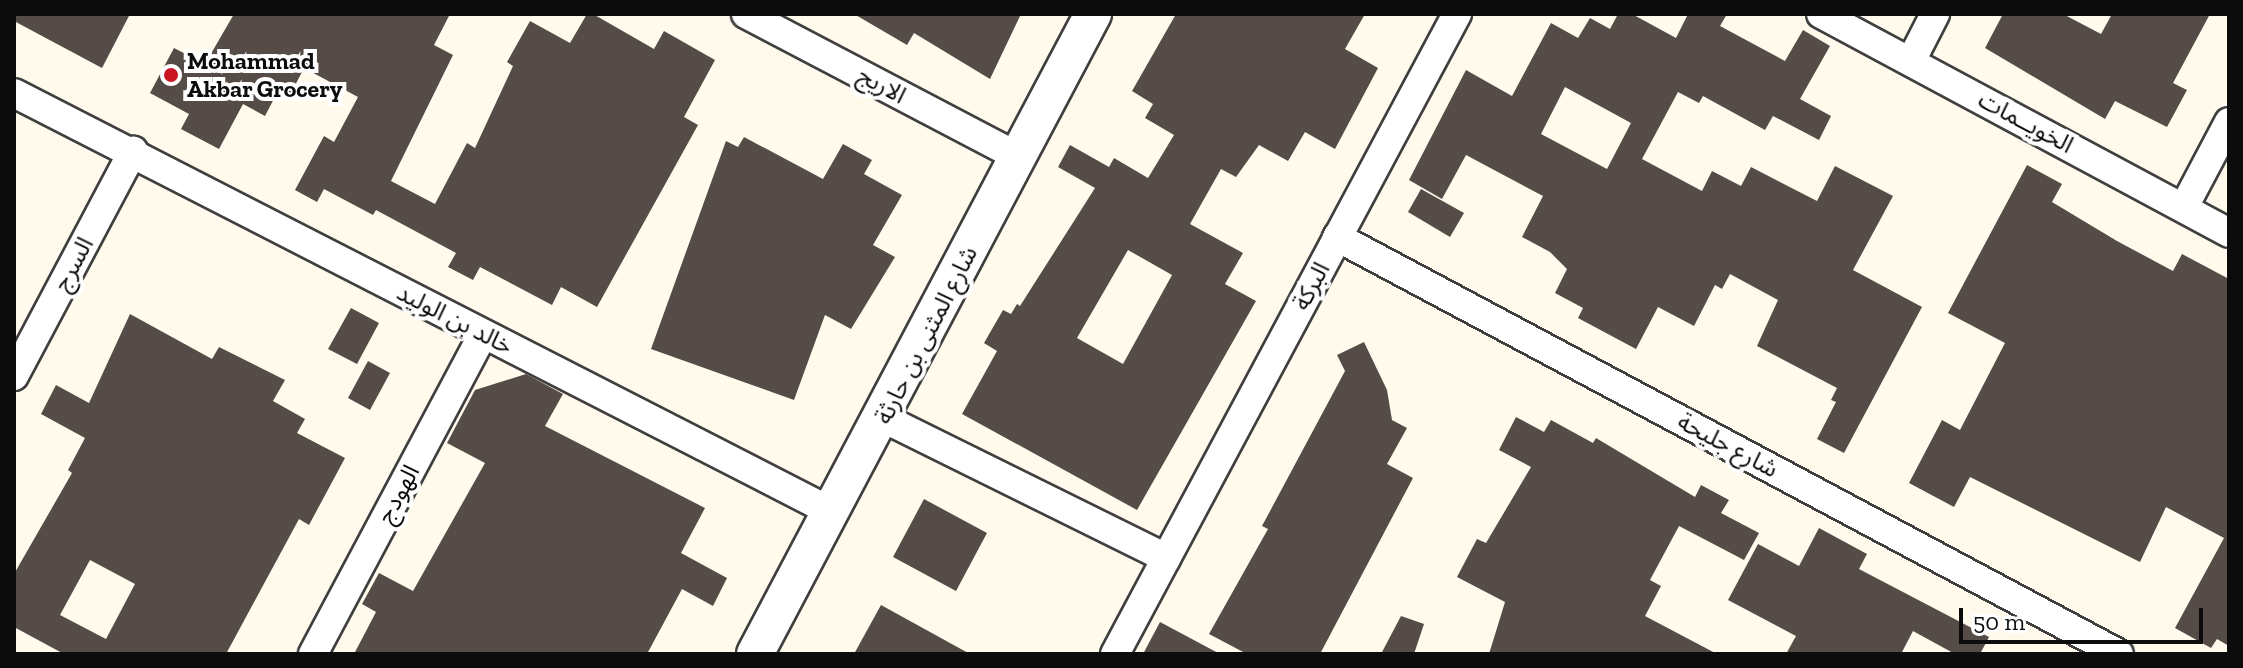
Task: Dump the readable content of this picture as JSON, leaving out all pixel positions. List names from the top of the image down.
{
  "streets": {
    "street": [
      "الاريج",
      "الخويــمات",
      "السرج",
      "البركة",
      "خالد بن الوليد",
      "شارع المثنى بن حارثة",
      "شارع جليحة",
      "الهودج"
    ]
  },
  "crossings": [
    ["الاريج", "شارع المثنى بن حارثة"],
    ["السرج", "خالد بن الوليد"],
    ["البركة", "شارع جليحة"],
    ["خالد بن الوليد", "شارع المثنى بن حارثة"],
    ["خالد بن الوليد", "الهودج"]
  ],
  "places": ["Mohammad Akbar Grocery"],
  "scale_bar": "50 m"
}
